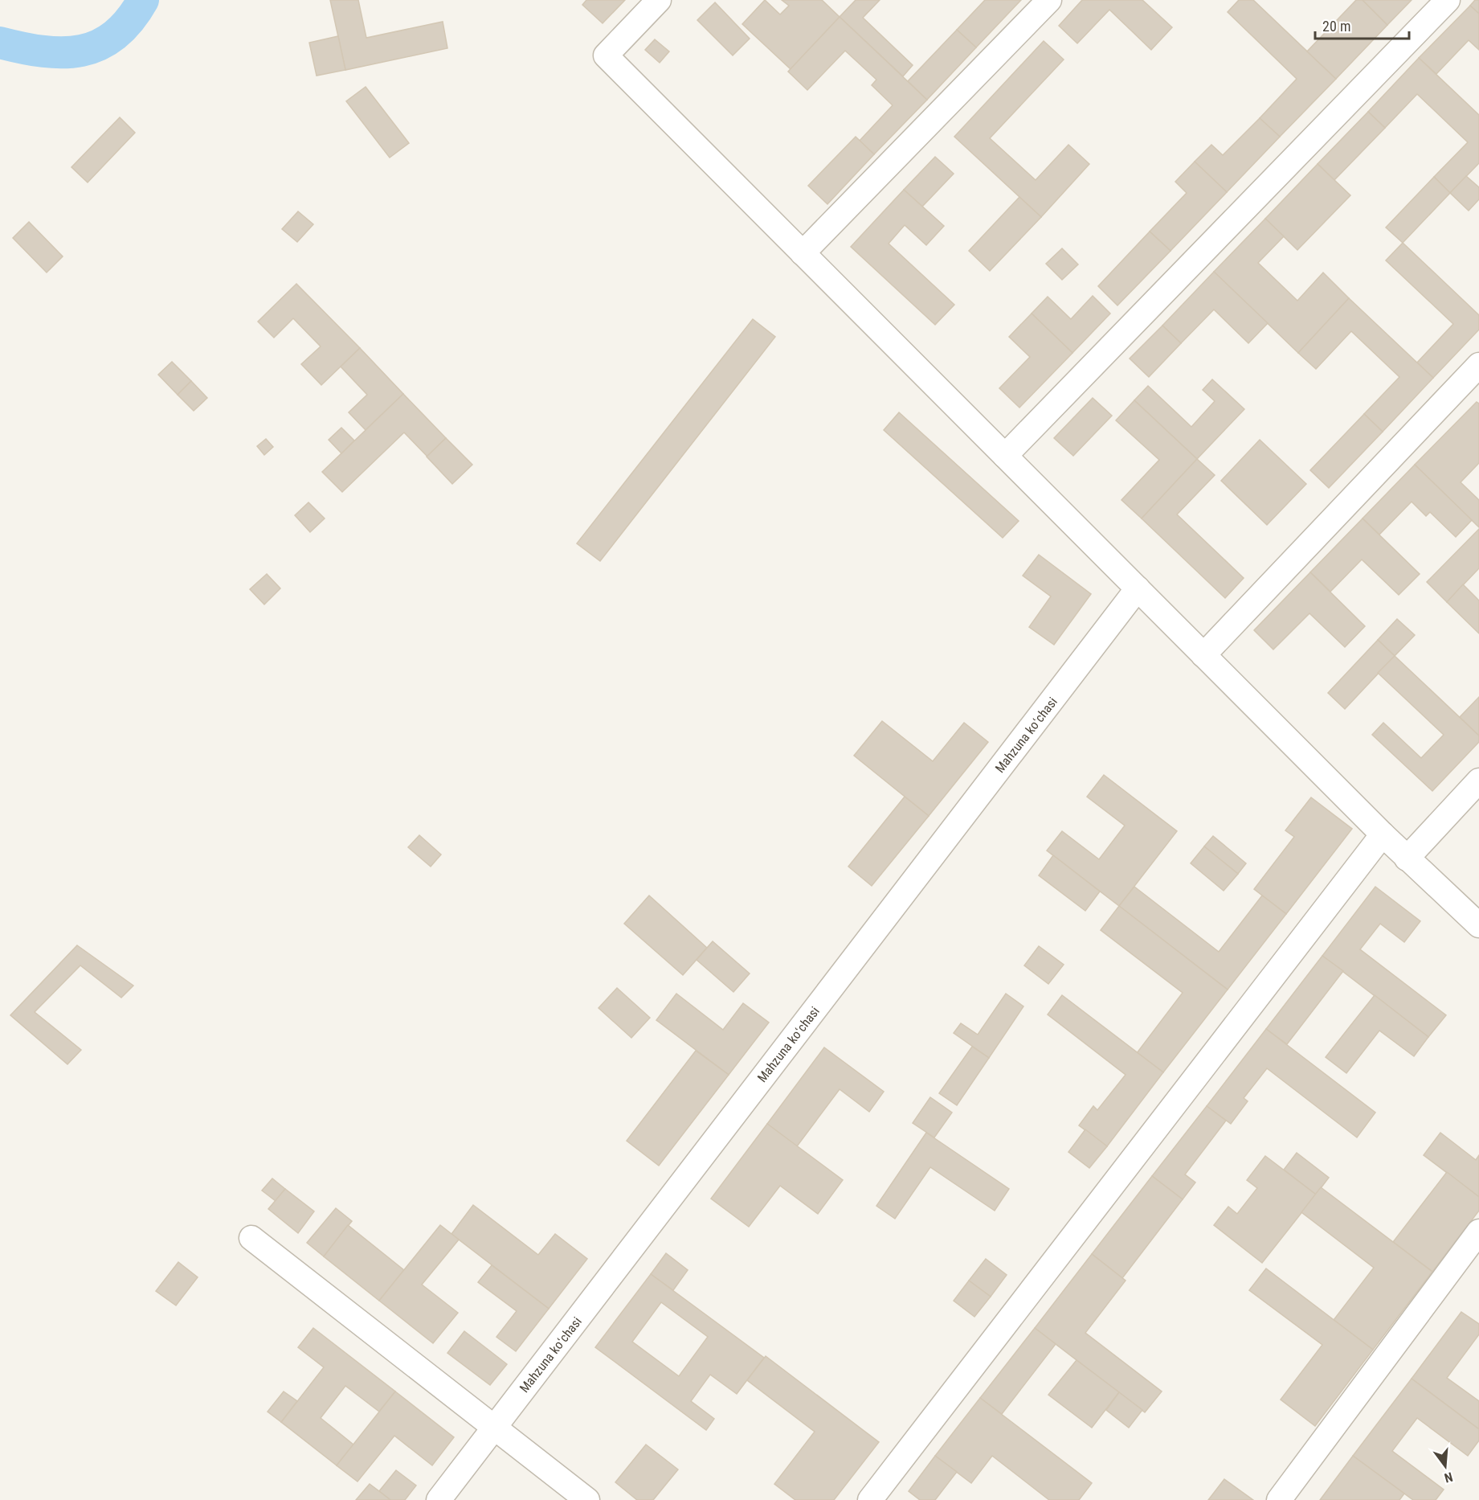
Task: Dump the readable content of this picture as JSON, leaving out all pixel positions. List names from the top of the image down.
{
  "streets": {
    "street": ["Mahzuna koʻchasi"]
  },
  "scale_bar": "20 m",
  "north": "bottom"
}
